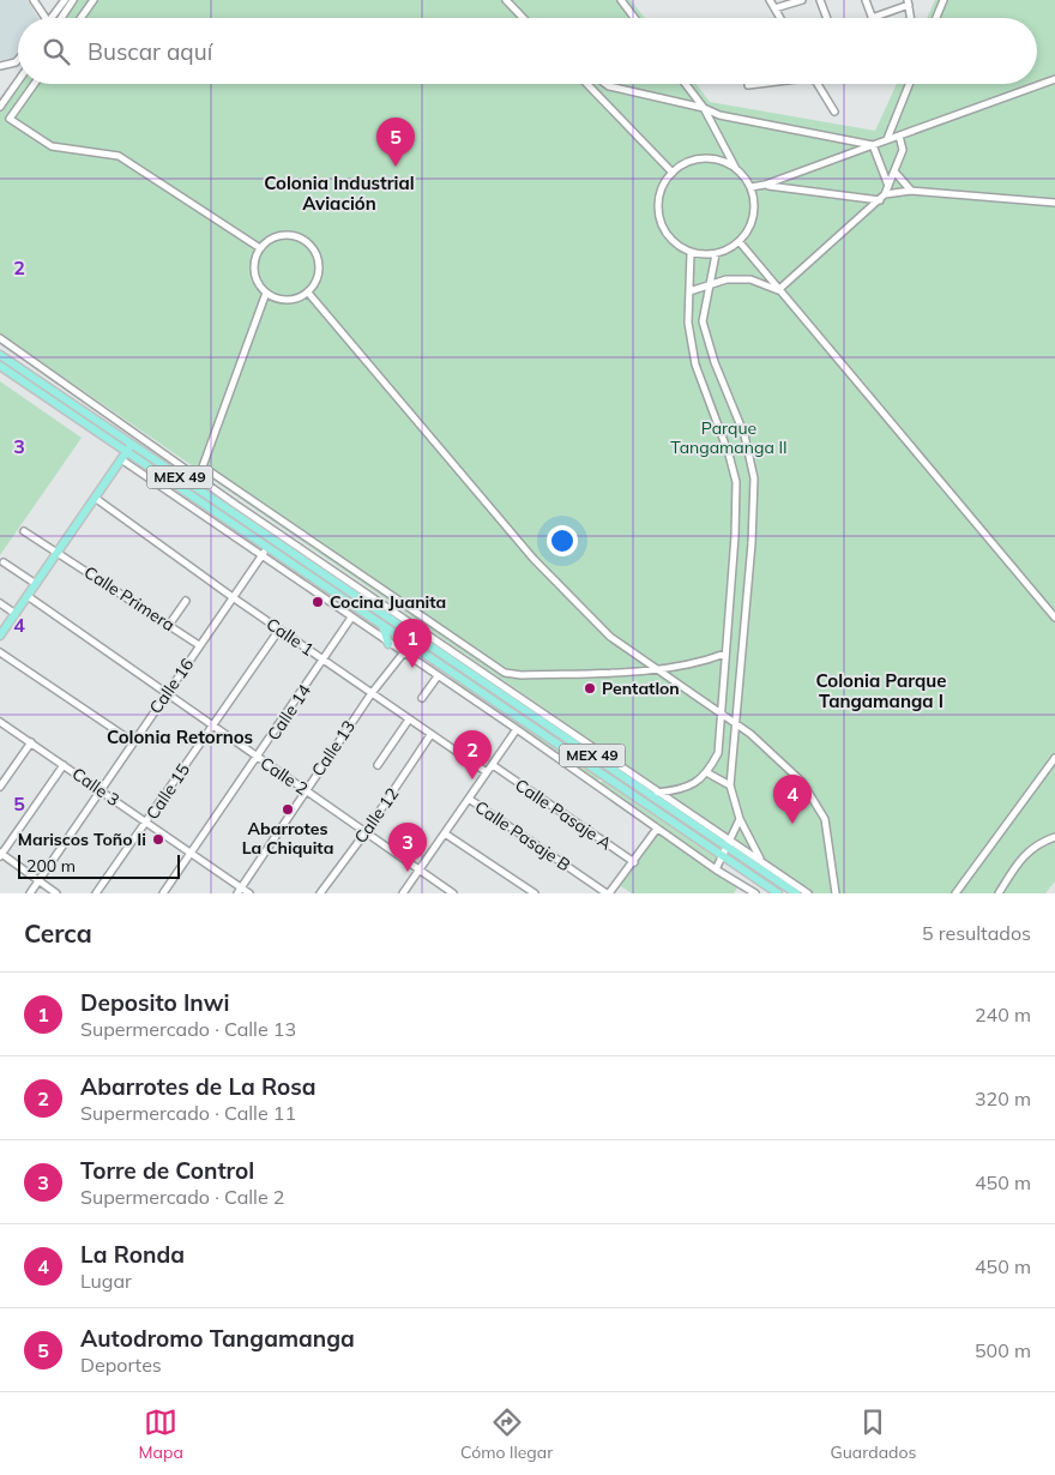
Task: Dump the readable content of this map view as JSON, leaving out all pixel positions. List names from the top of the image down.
{
  "streets": {
    "main road": ["MEX 49"],
    "street": [
      "Calle Primera",
      "Calle 1",
      "Calle 16",
      "Calle 14",
      "Calle 13",
      "Calle 2",
      "Calle 3",
      "Calle 15",
      "Calle Pasaje A",
      "Calle 12",
      "Calle Pasaje B"
    ]
  },
  "crossings": [
    ["MEX 49", "Calle 16"],
    ["MEX 49", "Calle 13"],
    ["Calle Primera", "Calle 16"],
    ["Calle 1", "Calle 16"],
    ["Calle 1", "Calle 14"],
    ["Calle 1", "Calle 13"],
    ["Calle 1", "Calle 15"],
    ["Calle 1", "Calle 12"],
    ["Calle 16", "Calle 2"],
    ["Calle 16", "Calle 3"],
    ["Calle 14", "Calle 2"],
    ["Calle 14", "Calle 3"],
    ["Calle 13", "Calle 2"],
    ["Calle 13", "Calle 3"],
    ["Calle 2", "Calle 15"],
    ["Calle 2", "Calle 12"],
    ["Calle 3", "Calle 15"]
  ],
  "districts": ["Colonia Industrial Aviación", "Colonia Parque Tangamanga I", "Colonia Retornos"],
  "parks": ["Parque Tangamanga II"],
  "places": [
    "Cocina Juanita",
    "Pentatlon",
    "Abarrotes La Chiquita",
    "Mariscos Toño Ii"
  ],
  "scale_bar": "200 m",
  "page": {
    "search": "Buscar aquí",
    "pins": [
      "5",
      "1",
      "2",
      "4",
      "3"
    ],
    "scale": "200 m",
    "heading": ["Cerca", "5 resultados"],
    "list": [
      {
        "mark": "1",
        "name": "Deposito Inwi",
        "note": "Supermercado · Calle 13",
        "value": "240 m"
      },
      {
        "mark": "2",
        "name": "Abarrotes de La Rosa",
        "note": "Supermercado · Calle 11",
        "value": "320 m"
      },
      {
        "mark": "3",
        "name": "Torre de Control",
        "note": "Supermercado · Calle 2",
        "value": "450 m"
      },
      {
        "mark": "4",
        "name": "La Ronda",
        "note": "Lugar",
        "value": "450 m"
      },
      {
        "mark": "5",
        "name": "Autodromo Tangamanga",
        "note": "Deportes",
        "value": "500 m"
      }
    ],
    "nav": ["Mapa", "Cómo llegar", "Guardados"]
  },
  "grid": {
    "rows": [
      "2",
      "3",
      "4",
      "5"
    ]
  }
}
